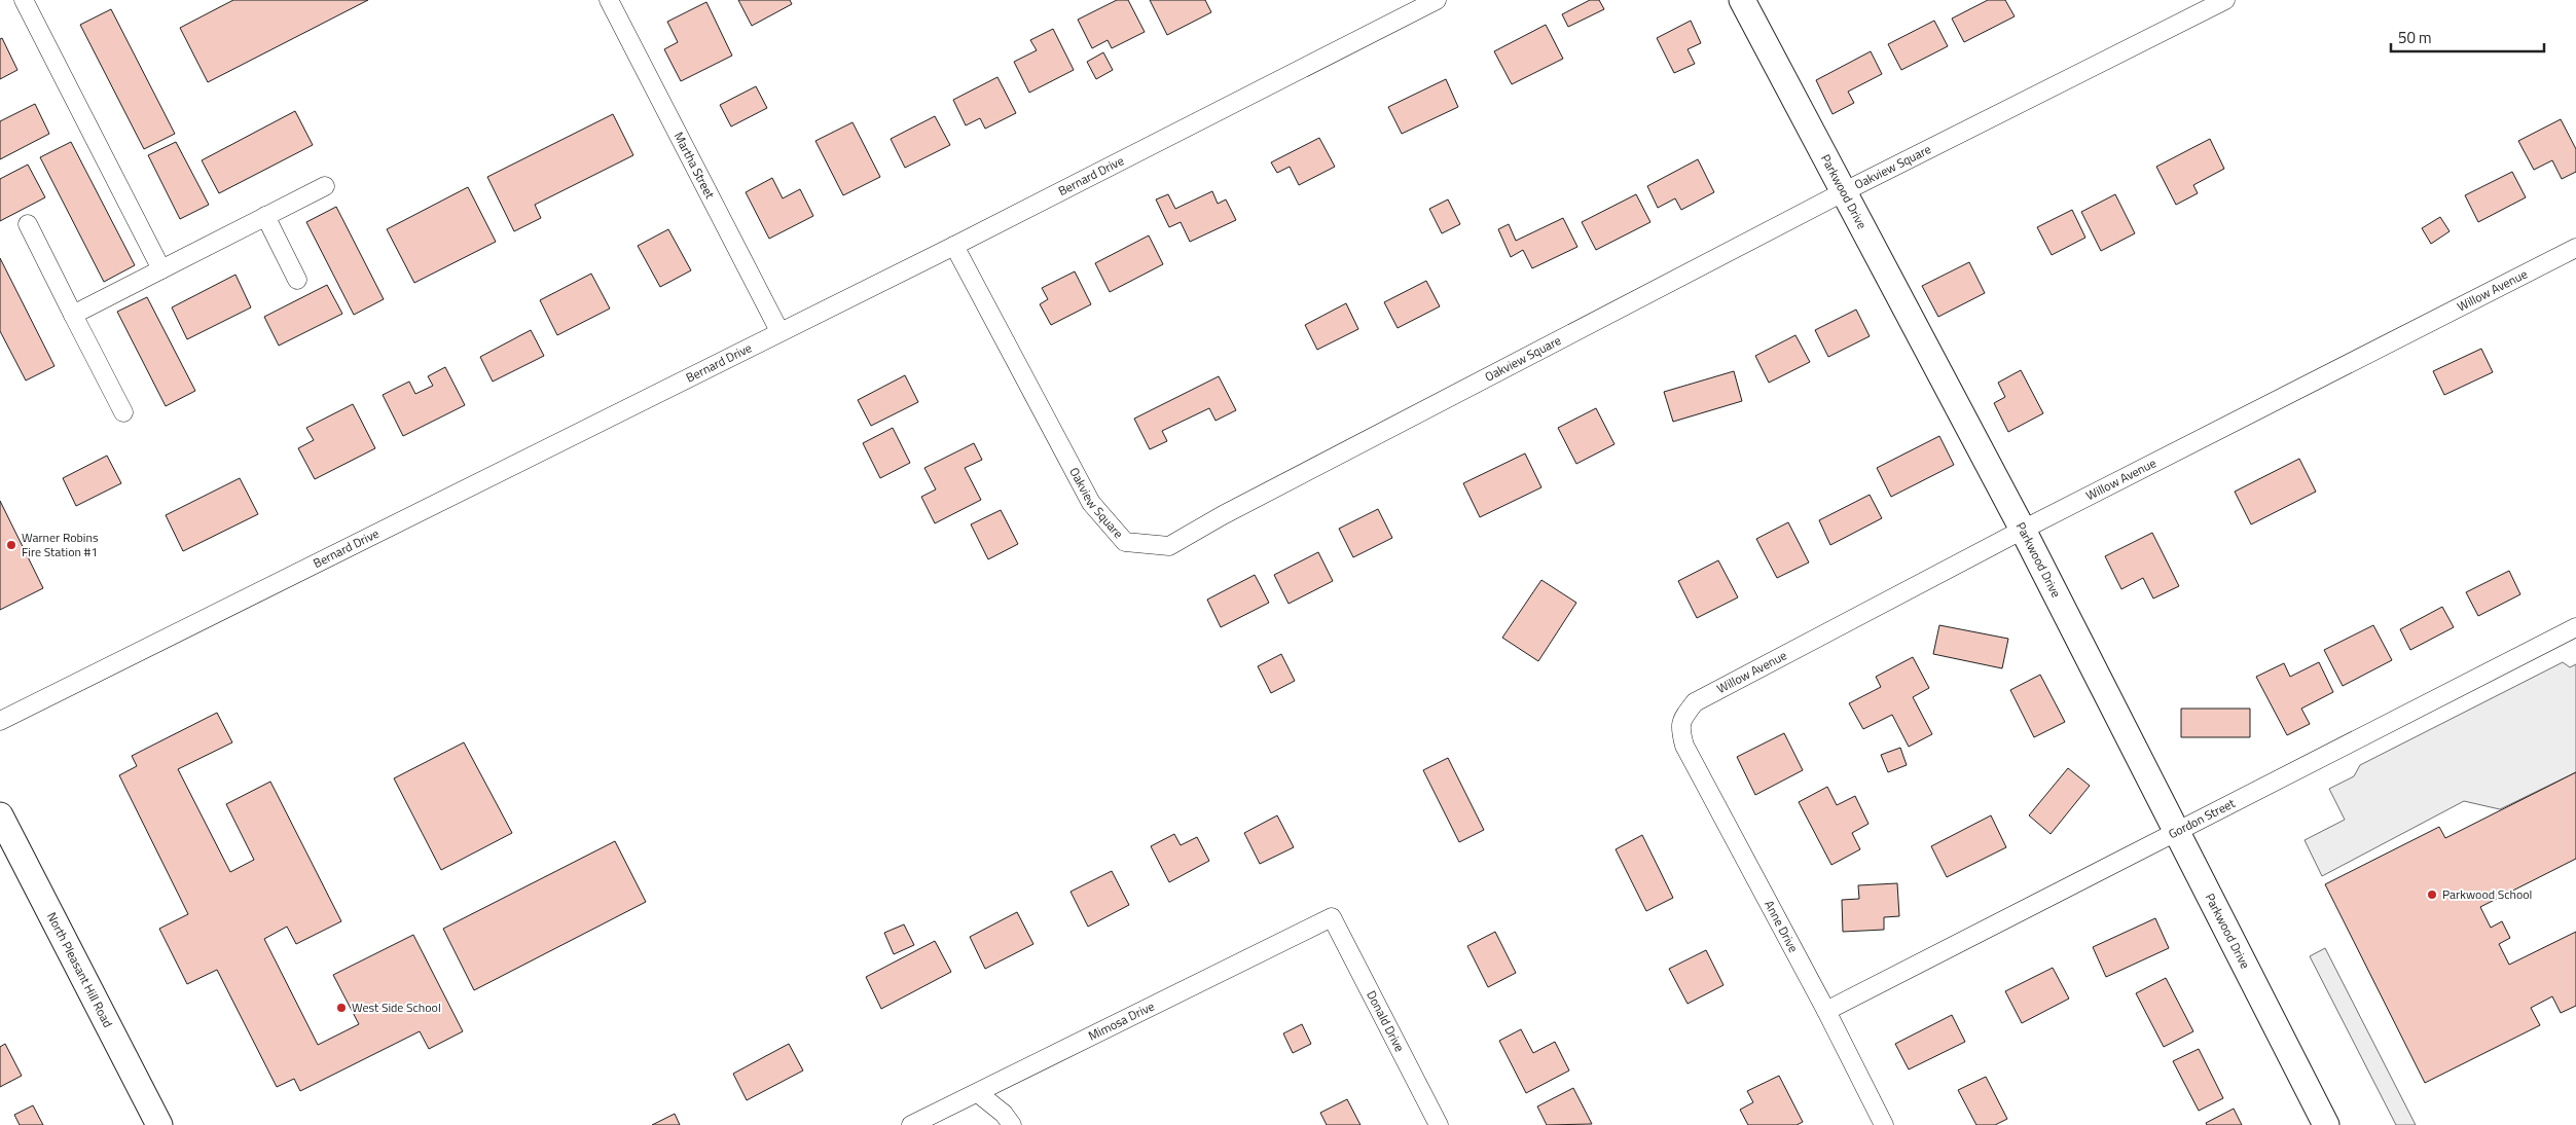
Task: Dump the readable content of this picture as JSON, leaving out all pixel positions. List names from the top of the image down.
{
  "streets": {
    "street": [
      "Martha Street",
      "Oakview Square",
      "Bernard Drive",
      "Parkwood Drive",
      "Willow Avenue",
      "Gordon Street",
      "Anne Drive",
      "North Pleasant Hill Road",
      "Mimosa Drive",
      "Donald Drive"
    ]
  },
  "crossings": [
    ["Martha Street", "Bernard Drive"],
    ["Oakview Square", "Bernard Drive"],
    ["Oakview Square", "Parkwood Drive"],
    ["Parkwood Drive", "Willow Avenue"],
    ["Parkwood Drive", "Gordon Street"],
    ["Willow Avenue", "Anne Drive"],
    ["Gordon Street", "Anne Drive"],
    ["Mimosa Drive", "Donald Drive"]
  ],
  "places": ["Warner Robins Fire Station #1", "Parkwood School", "West Side School"],
  "scale_bar": "50 m"
}
